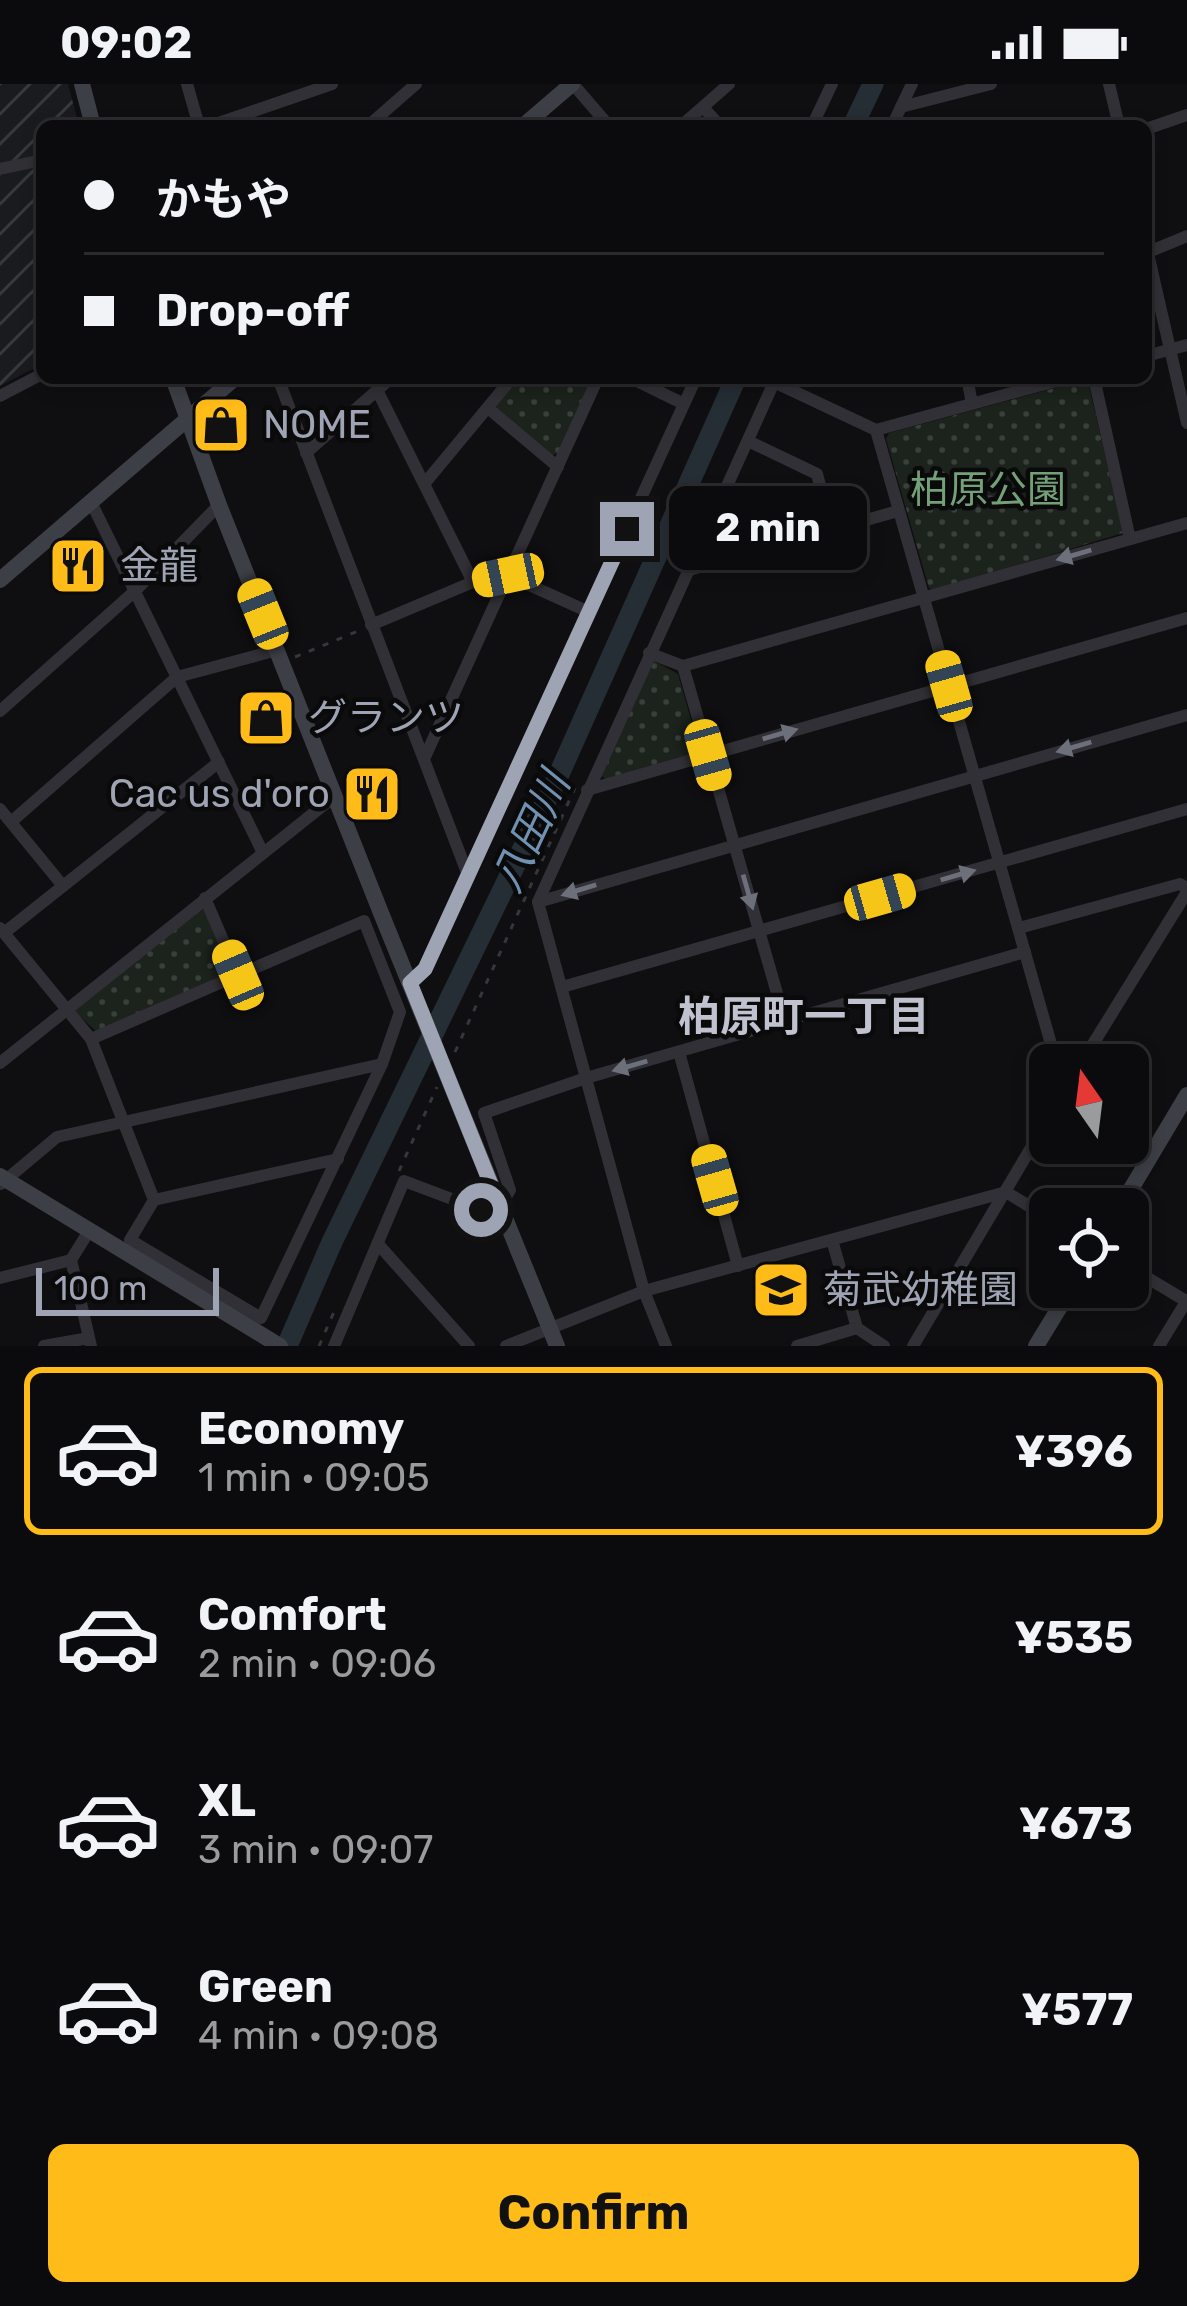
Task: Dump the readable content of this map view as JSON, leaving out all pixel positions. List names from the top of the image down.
{
  "districts": ["柏原町一丁目"],
  "water": ["八田川"],
  "parks": ["柏原公園"],
  "places": {
    "shop": ["NOME", "グランツ"],
    "restaurant": ["金龍", "Cac us d'oro"],
    "school or university": ["菊武幼稚園"]
  },
  "scale_bar": "100 m",
  "north": "top",
  "page": {
    "status": "09:02",
    "banner": ["かもや", "Drop-off"],
    "bubble": "2 min",
    "scale": "100 m",
    "list": [
      {
        "name": "Economy",
        "note": "1 min · 09:05",
        "value": "¥396"
      },
      {
        "name": "Comfort",
        "note": "2 min · 09:06",
        "value": "¥535"
      },
      {
        "name": "XL",
        "note": "3 min · 09:07",
        "value": "¥673"
      },
      {
        "name": "Green",
        "note": "4 min · 09:08",
        "value": "¥577"
      }
    ],
    "buttons": "Confirm"
  }
}
